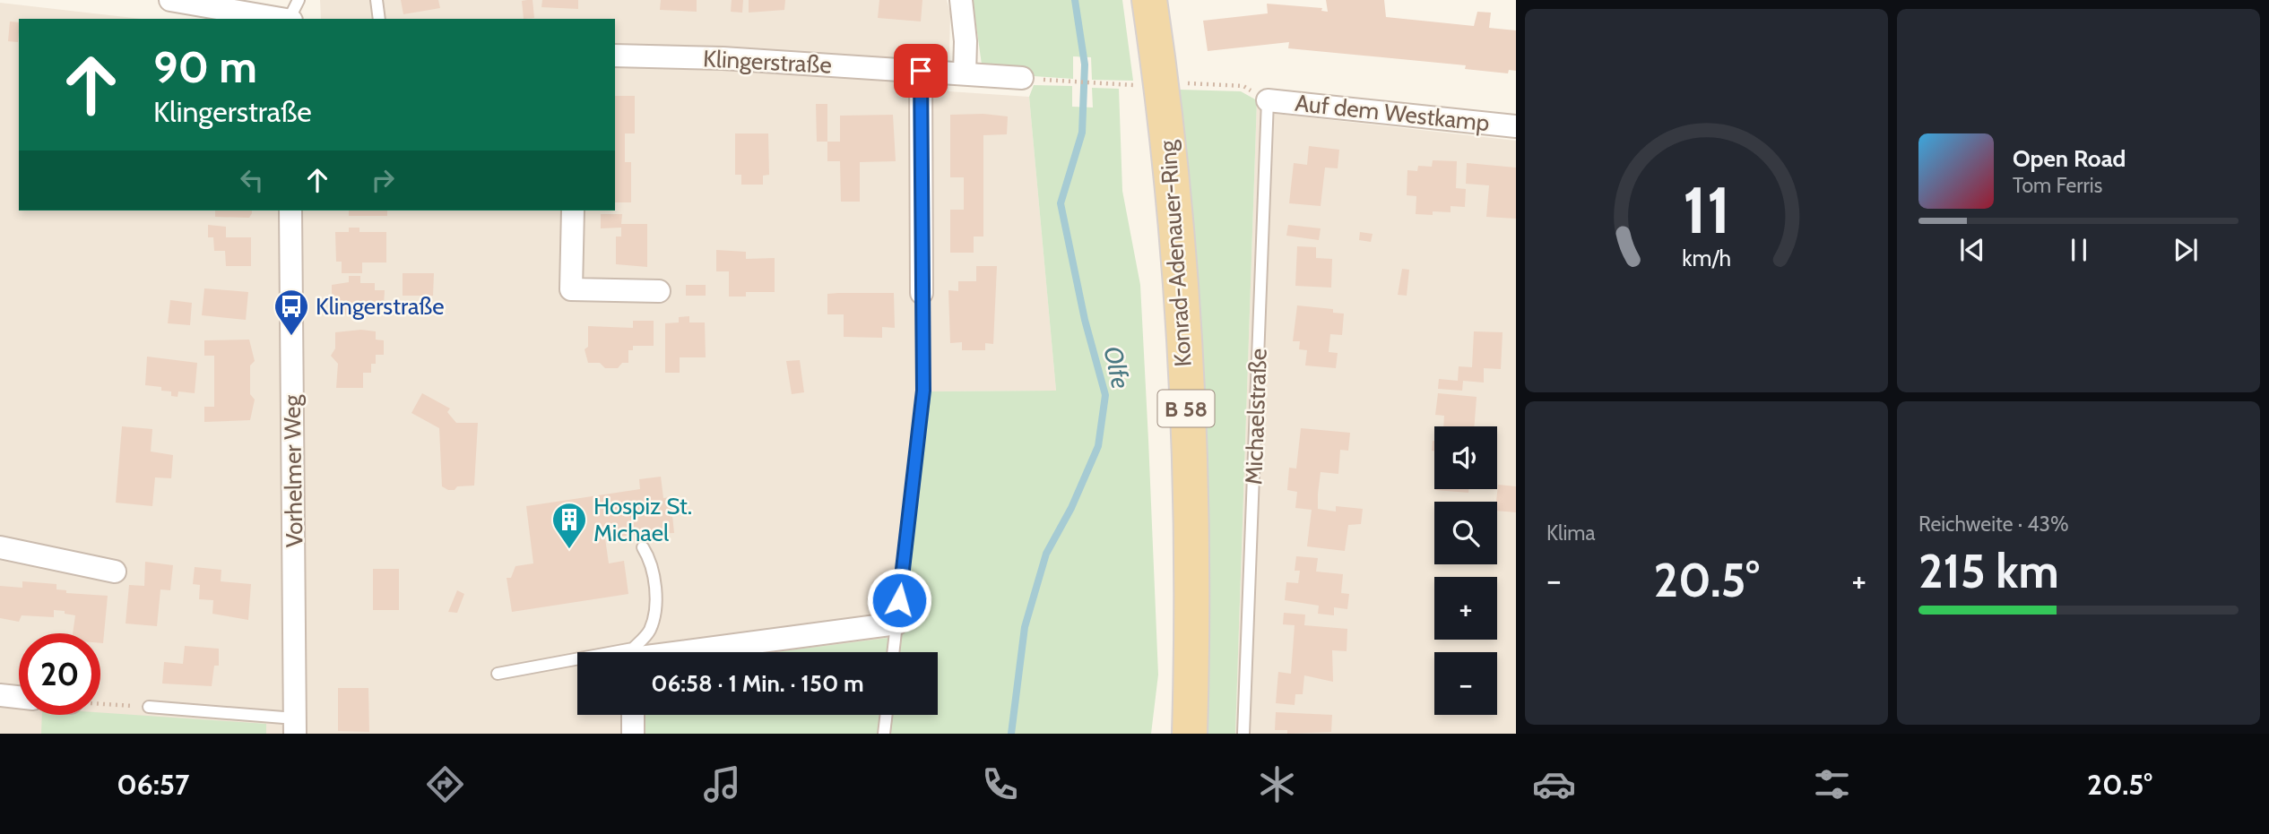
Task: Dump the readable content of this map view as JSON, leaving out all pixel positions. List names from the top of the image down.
{
  "streets": {
    "main road": ["Konrad-Adenauer-Ring", "B 58"],
    "street": ["Klingerstraße", "Auf dem Westkamp", "Vorhelmer Weg"],
    "lane": ["Michaelstraße"]
  },
  "crossings": [
    ["Auf dem Westkamp", "Michaelstraße"]
  ],
  "water": ["Olfe"],
  "places": {
    "bus stop": ["Klingerstraße"],
    "building": ["Hospiz St. Michael"]
  },
  "page": {
    "turn": ["90 m", "Klingerstraße"],
    "song": ["Open Road", "Tom Ferris"],
    "tile": [
      "Klima",
      ["Reichweite · 43%", "215 km"]
    ],
    "map_buttons": ["+", "−"],
    "heat": ["−", "20.5°", "+"],
    "limit": "20",
    "trip": "06:58 · 1 Min. · 150 m",
    "tabs": ["06:57", "20.5°"],
    "gauge": ["11", "km/h"]
  }
}
